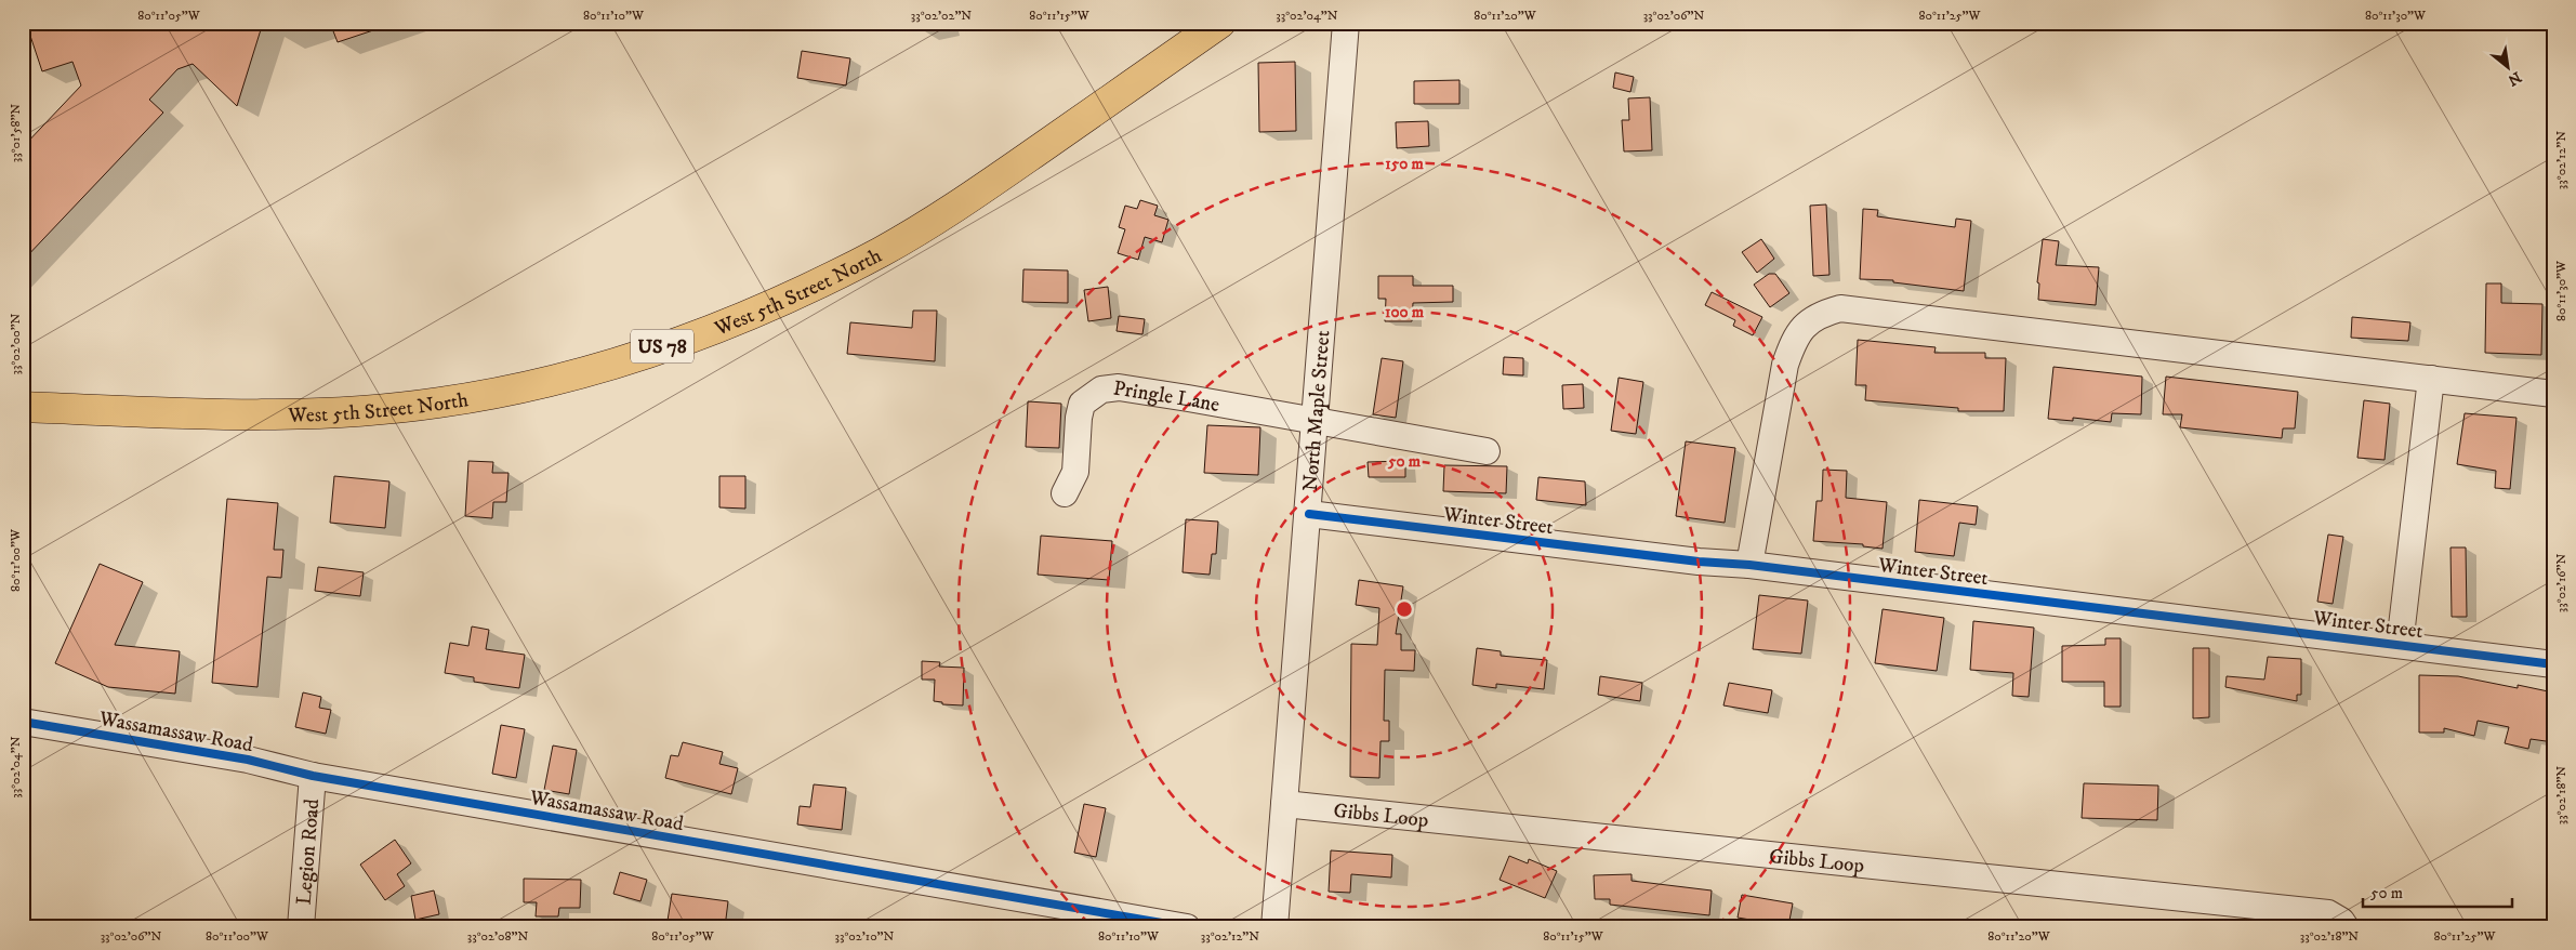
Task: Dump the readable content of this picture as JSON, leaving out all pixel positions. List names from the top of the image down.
{
  "streets": {
    "main road": ["West 5th Street North", "US 78"],
    "street": [
      "Pringle Lane",
      "North Maple Street",
      "Winter Street",
      "Wassamassaw Road",
      "Gibbs Loop",
      "Legion Road"
    ]
  },
  "crossings": [
    ["Pringle Lane", "North Maple Street"],
    ["North Maple Street", "Winter Street"],
    ["North Maple Street", "Gibbs Loop"],
    ["Wassamassaw Road", "Legion Road"]
  ],
  "scale_bar": "50 m",
  "north": "bottom right",
  "coordinates": [
    "80°11'05\"W",
    "80°11'10\"W",
    "33°02'02\"N",
    "80°11'15\"W",
    "33°02'04\"N",
    "80°11'20\"W",
    "33°02'06\"N",
    "80°11'25\"W",
    "80°11'30\"W",
    "33°01'58\"N",
    "33°02'12\"N",
    "33°02'00\"N",
    "80°11'00\"W",
    "33°02'16\"N",
    "33°02'18\"N",
    "33°02'08\"N",
    "33°02'10\"N"
  ],
  "rings": ["150 m", "100 m", "50 m"]
}
